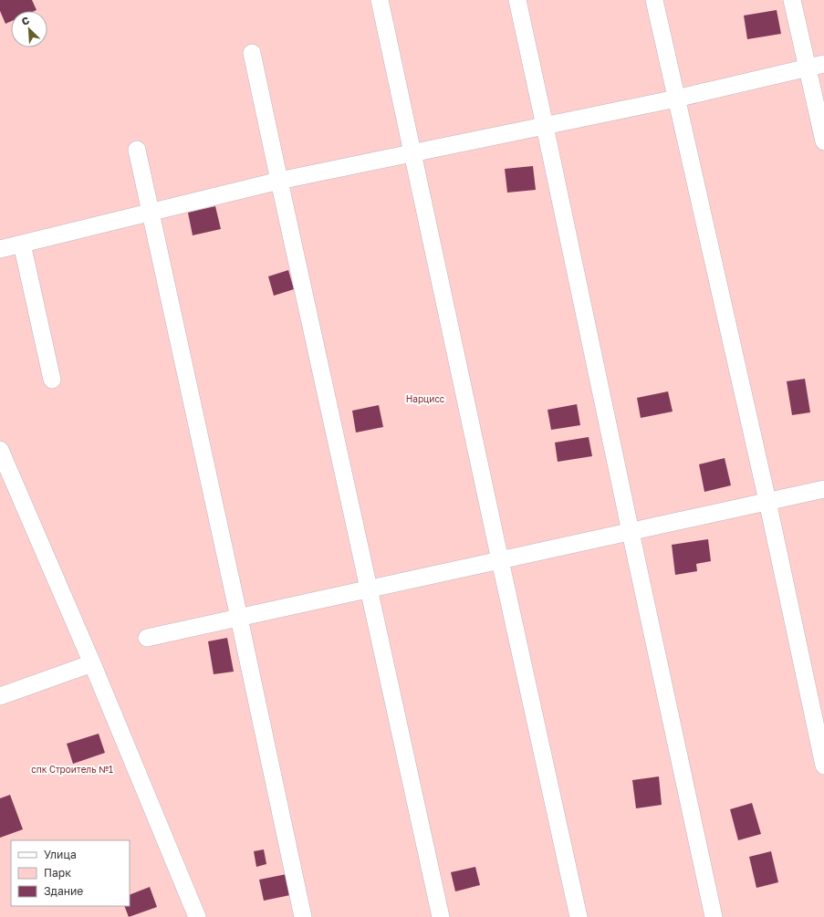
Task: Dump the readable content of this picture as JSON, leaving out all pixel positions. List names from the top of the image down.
{
  "parks": ["Нарцисс", "спк Строитель №1"],
  "legend": ["Улица", "Парк", "Здание"],
  "north": "top left"
}
